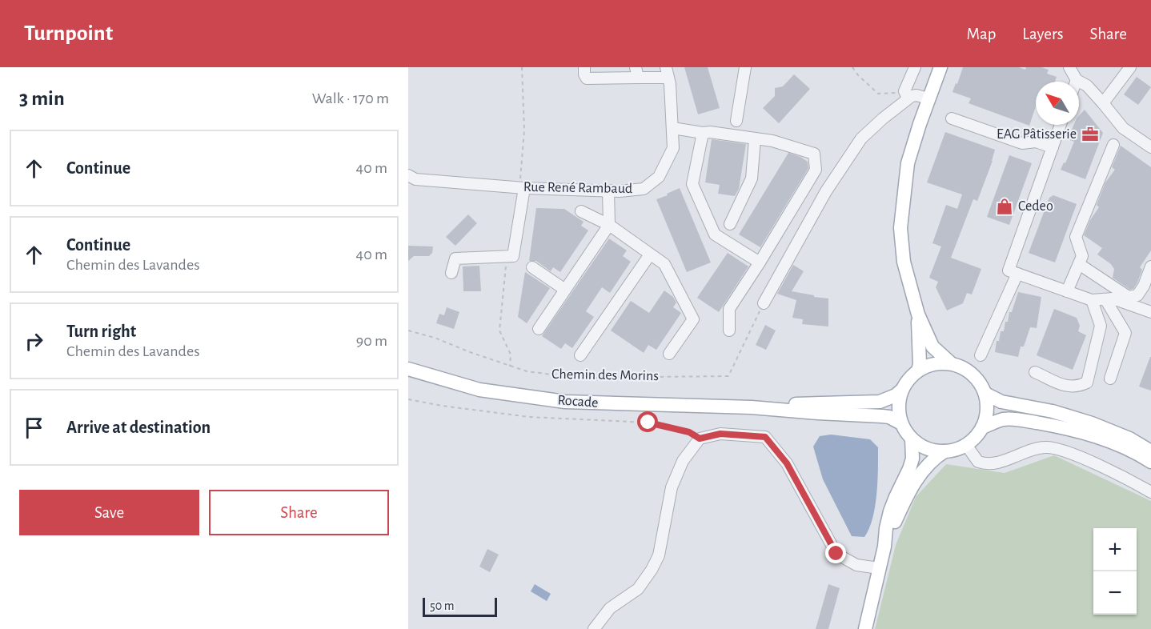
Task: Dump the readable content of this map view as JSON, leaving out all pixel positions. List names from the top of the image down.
{
  "streets": {
    "main road": ["Rocade"],
    "street": ["Rue René Rambaud"],
    "path": ["Chemin des Morins"]
  },
  "places": {
    "office": ["EAG Pâtisserie"],
    "shop": ["Cedeo"]
  },
  "scale_bar": "50 m",
  "north": "top left",
  "page": {
    "header": "Turnpoint",
    "nav": ["Map", "Layers", "Share"],
    "heading": ["3 min", "Walk · 170 m"],
    "list": [
      ["Continue", "40 m"],
      ["Continue", "Chemin des Lavandes", "40 m"],
      ["Turn right", "Chemin des Lavandes", "90 m"],
      "Arrive at destination"
    ],
    "buttons": ["Save", "Share"],
    "map_buttons": ["+", "−"],
    "scale": "50 m"
  }
}
